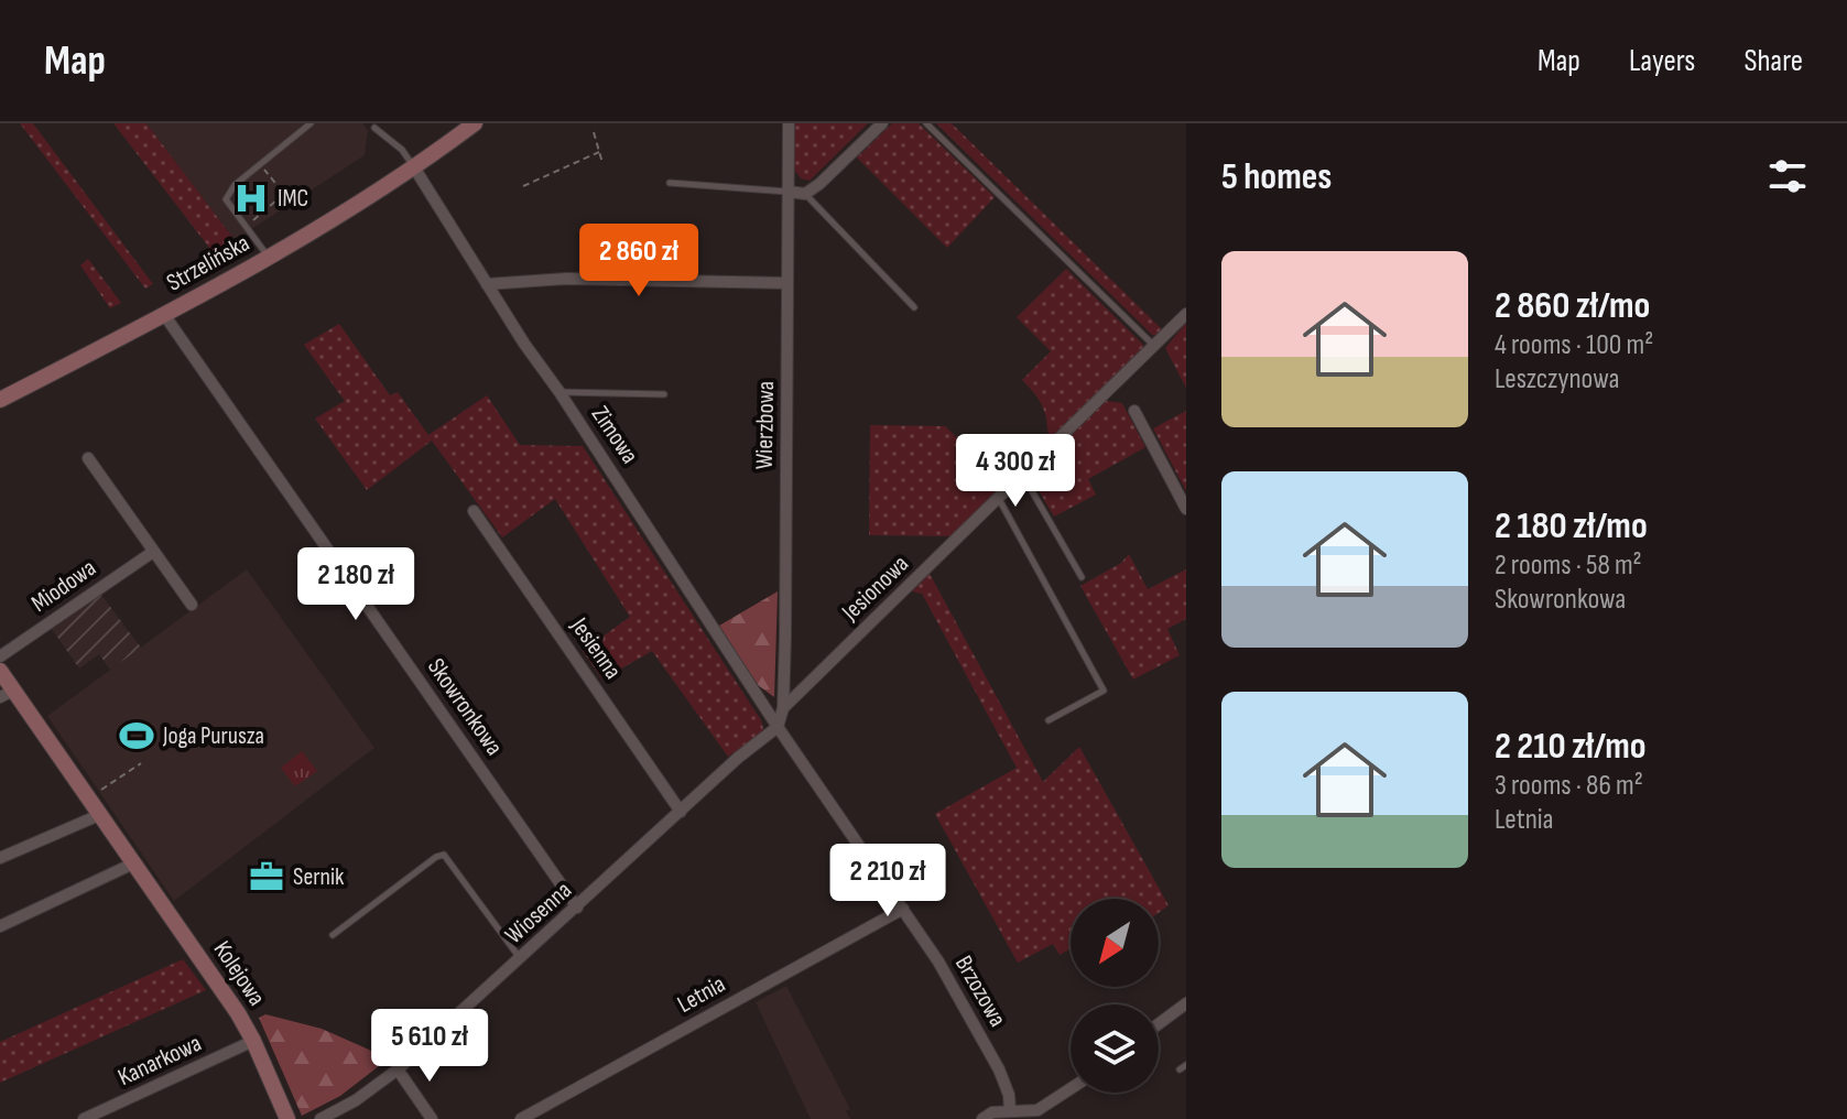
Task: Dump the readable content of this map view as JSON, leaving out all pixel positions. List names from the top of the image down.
{
  "streets": {
    "main road": ["Strzelińska", "Kolejowa"],
    "street": [
      "Wierzbowa",
      "Zimowa",
      "Miodowa",
      "Jesionowa",
      "Jesienna",
      "Skowronkowa",
      "Wiosenna",
      "Brzozowa",
      "Letnia",
      "Kanarkowa"
    ]
  },
  "crossings": [
    ["Strzelińska", "Zimowa"],
    ["Strzelińska", "Skowronkowa"],
    ["Wierzbowa", "Zimowa"],
    ["Wierzbowa", "Jesionowa"],
    ["Wierzbowa", "Wiosenna"],
    ["Wierzbowa", "Brzozowa"],
    ["Zimowa", "Wiosenna"],
    ["Zimowa", "Brzozowa"],
    ["Jesienna", "Wiosenna"],
    ["Skowronkowa", "Wiosenna"],
    ["Wiosenna", "Brzozowa"],
    ["Kolejowa", "Kanarkowa"],
    ["Brzozowa", "Letnia"]
  ],
  "places": {
    "hospital": ["IMC"],
    "sports": ["Joga Purusza"],
    "office": ["Sernik"]
  },
  "north": "bottom left",
  "page": {
    "header": "Map",
    "nav": ["Map", "Layers", "Share"],
    "heading": "5 homes",
    "price": [
      "2 860 zł",
      "4 300 zł",
      "2 180 zł",
      "2 210 zł",
      "5 610 zł"
    ],
    "list": [
      {
        "name": "2 860 zł/mo",
        "note": "4 rooms · 100 m² · Leszczynowa"
      },
      {
        "name": "2 180 zł/mo",
        "note": "2 rooms · 58 m² · Skowronkowa"
      },
      {
        "name": "2 210 zł/mo",
        "note": "3 rooms · 86 m² · Letnia"
      }
    ]
  }
}
